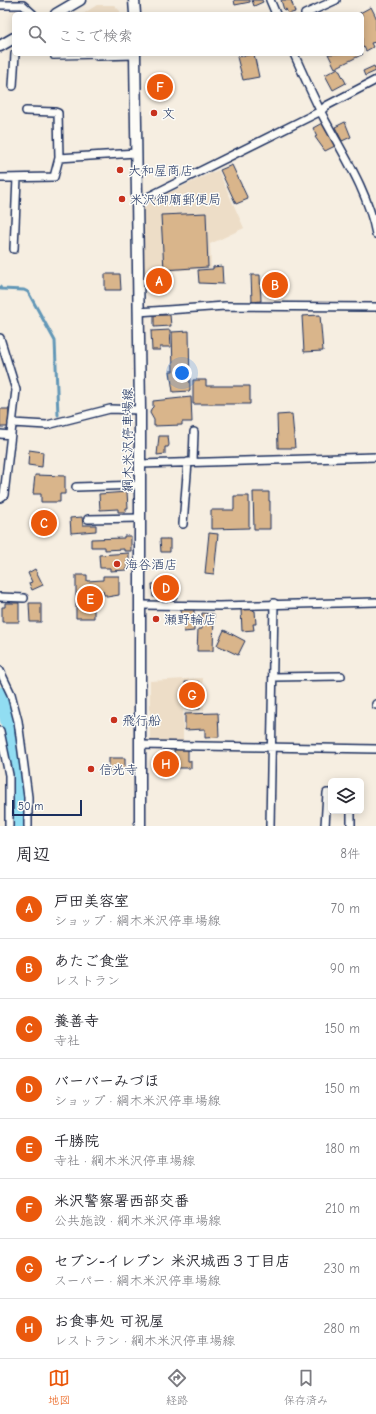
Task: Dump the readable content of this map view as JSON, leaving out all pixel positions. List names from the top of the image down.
{
  "streets": {
    "main road": ["綱木米沢停車場線"]
  },
  "places": [
    "文",
    "大和屋商店",
    "米沢御廟郵便局",
    "海谷酒店",
    "瀬野輪店",
    "飛行船",
    "信光寺"
  ],
  "scale_bar": "50 m",
  "page": {
    "search": "ここで検索",
    "pins": [
      "F",
      "A",
      "B",
      "C",
      "D",
      "E",
      "G",
      "H"
    ],
    "scale": "50 m",
    "heading": ["周辺", "8件"],
    "list": [
      {
        "mark": "A",
        "name": "戸田美容室",
        "note": "ショップ · 綱木米沢停車場線",
        "value": "70 m"
      },
      {
        "mark": "B",
        "name": "あたご食堂",
        "note": "レストラン",
        "value": "90 m"
      },
      {
        "mark": "C",
        "name": "養善寺",
        "note": "寺社",
        "value": "150 m"
      },
      {
        "mark": "D",
        "name": "バーバーみづほ",
        "note": "ショップ · 綱木米沢停車場線",
        "value": "150 m"
      },
      {
        "mark": "E",
        "name": "千勝院",
        "note": "寺社 · 綱木米沢停車場線",
        "value": "180 m"
      },
      {
        "mark": "F",
        "name": "米沢警察署西部交番",
        "note": "公共施設 · 綱木米沢停車場線",
        "value": "210 m"
      },
      {
        "mark": "G",
        "name": "セブン-イレブン 米沢城西３丁目店",
        "note": "スーパー · 綱木米沢停車場線",
        "value": "230 m"
      },
      {
        "mark": "H",
        "name": "お食事処 可祝屋",
        "note": "レストラン · 綱木米沢停車場線",
        "value": "280 m"
      }
    ],
    "nav": ["地図", "経路", "保存済み"]
  }
}
